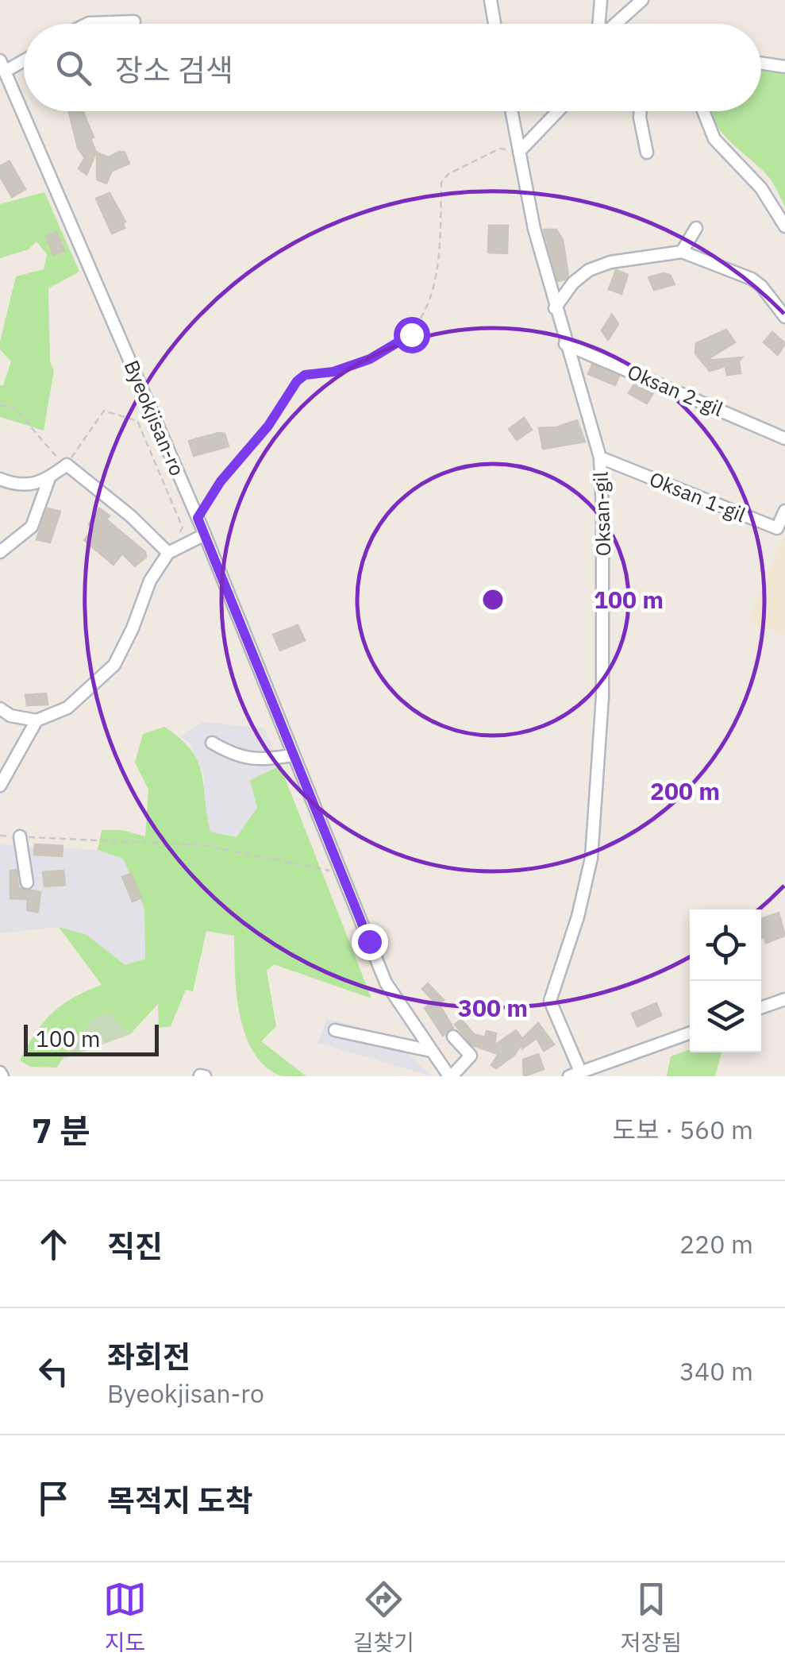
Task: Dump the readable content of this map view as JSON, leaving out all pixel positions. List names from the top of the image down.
{
  "streets": {
    "street": [
      "Oksan 2-gil",
      "Byeokjisan-ro",
      "Oksan 1-gil",
      "Oksan-gil"
    ]
  },
  "crossings": [
    ["Oksan 2-gil", "Oksan-gil"],
    ["Oksan 1-gil", "Oksan-gil"]
  ],
  "scale_bar": "100 m",
  "page": {
    "search": "장소 검색",
    "scale": "100 m",
    "heading": ["7 분", "도보 · 560 m"],
    "list": [
      ["직진", "220 m"],
      ["좌회전", "Byeokjisan-ro", "340 m"],
      "목적지 도착"
    ],
    "nav": ["지도", "길찾기", "저장됨"]
  },
  "rings": ["100 m", "200 m", "300 m"]
}
